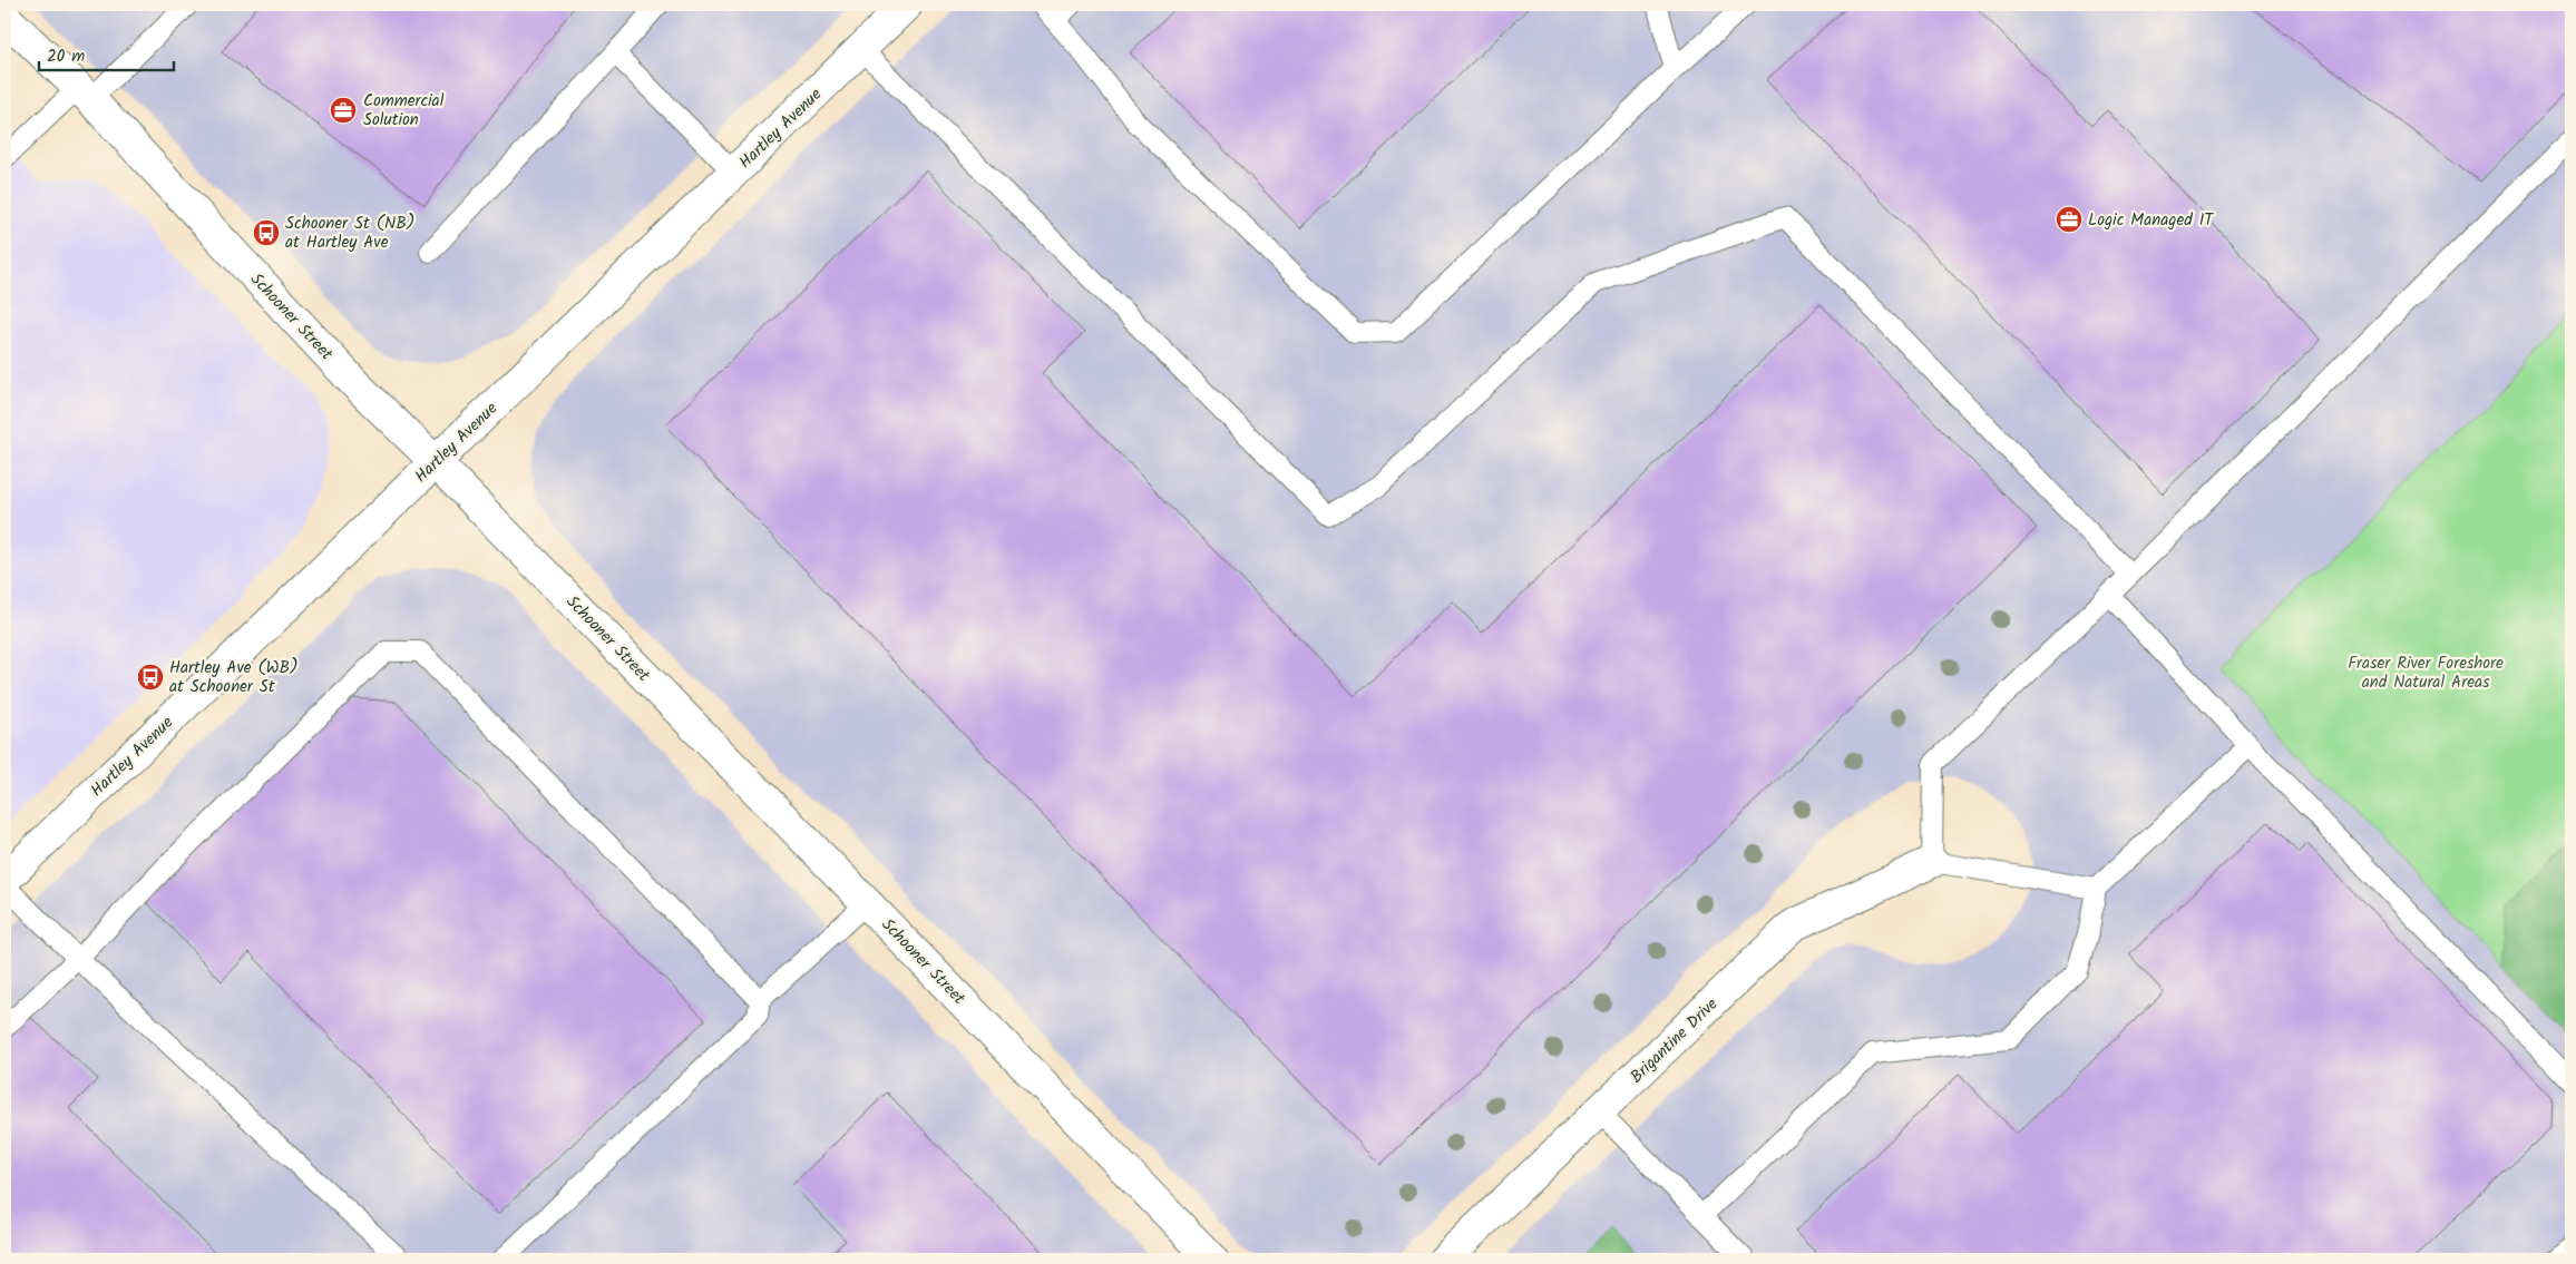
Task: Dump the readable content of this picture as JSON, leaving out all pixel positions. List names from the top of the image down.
{
  "streets": {
    "street": ["Hartley Avenue", "Schooner Street", "Brigantine Drive"]
  },
  "crossings": [
    ["Hartley Avenue", "Schooner Street"]
  ],
  "parks": ["Fraser River Foreshore and Natural Areas"],
  "places": {
    "office": ["Commercial Solution", "Logic Managed IT"],
    "bus stop": ["Schooner St (NB) at Hartley Ave", "Hartley Ave (WB) at Schooner St"]
  },
  "scale_bar": "20 m"
}
